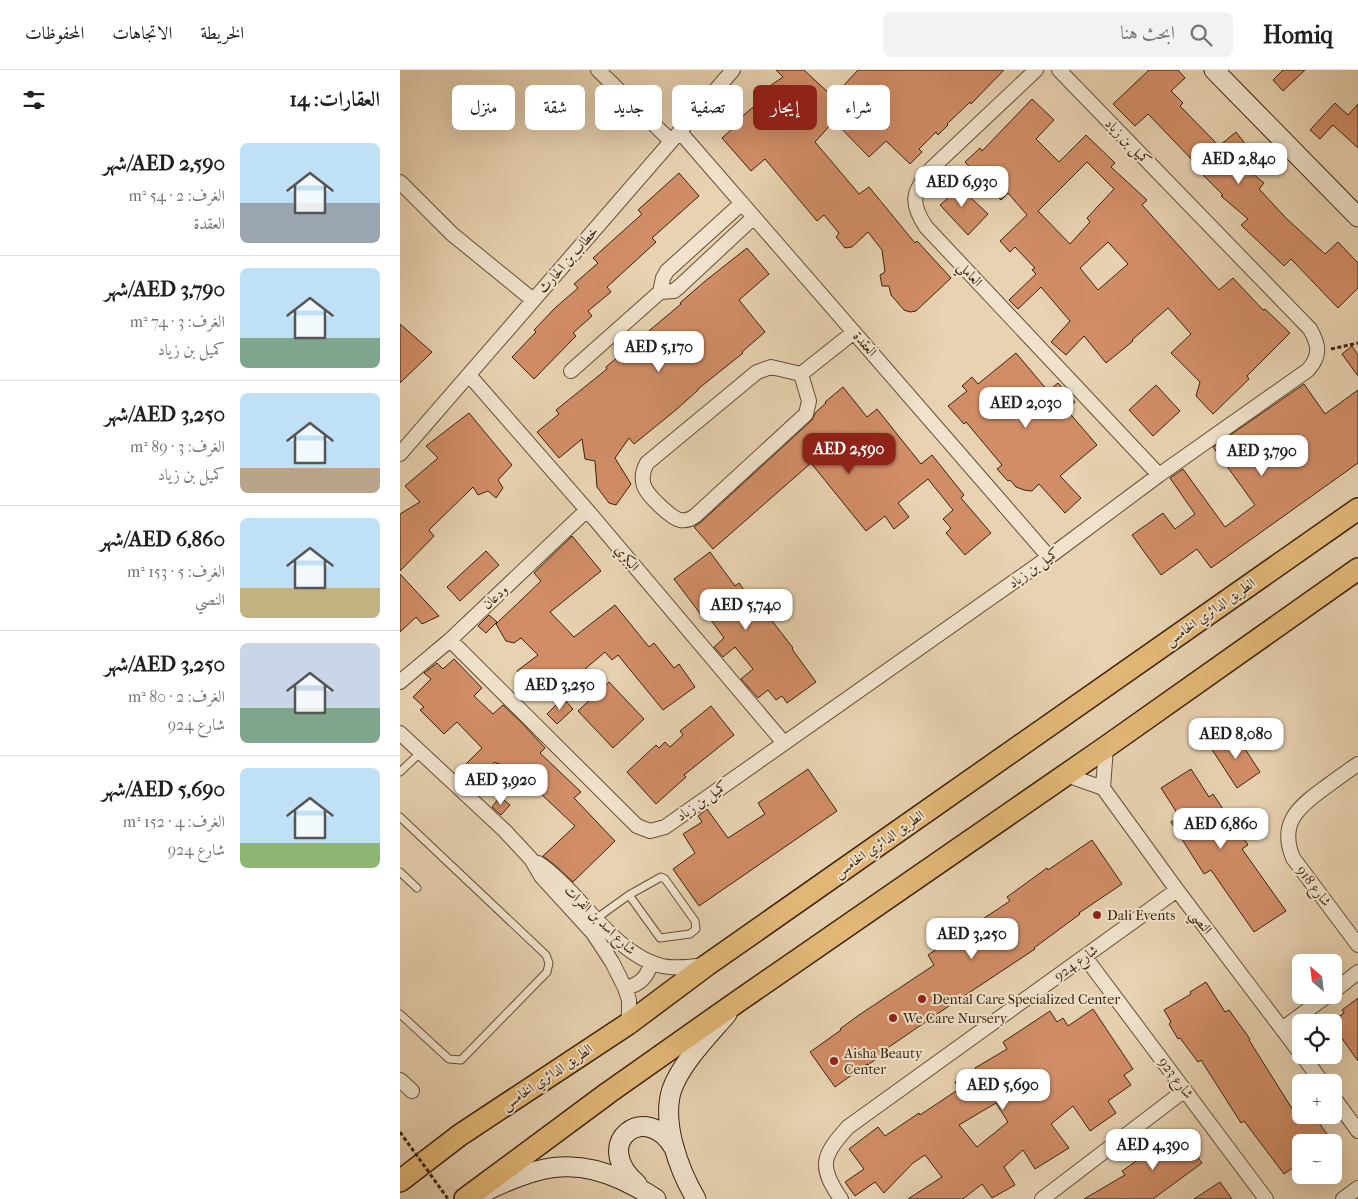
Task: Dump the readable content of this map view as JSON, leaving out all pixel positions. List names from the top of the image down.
{
  "streets": {
    "main road": ["الطريق الدائري الخامس"],
    "street": [
      "كميل بن زياد",
      "خطاب بن الحارث",
      "العاملي",
      "العقدة",
      "البكري",
      "ودعان",
      "شارع 918",
      "شارع اسد بن الفرات",
      "النصي",
      "شارع 924",
      "شارع 923"
    ]
  },
  "crossings": [
    ["كميل بن زياد", "العاملي"],
    ["كميل بن زياد", "العقدة"],
    ["كميل بن زياد", "البكري"],
    ["كميل بن زياد", "ودعان"],
    ["خطاب بن الحارث", "العقدة"],
    ["خطاب بن الحارث", "البكري"],
    ["البكري", "ودعان"],
    ["الطريق الدائري الخامس", "شارع اسد بن الفرات"],
    ["النصي", "شارع 924"],
    ["شارع 924", "شارع 923"]
  ],
  "places": [
    "Dali Events",
    "Dental Care Specialized Center",
    "We Care Nursery",
    "Aisha Beauty Center"
  ],
  "north": "top left",
  "page": {
    "header": "Homiq",
    "search": "ابحث هنا",
    "nav": ["الخريطة", "الاتجاهات", "المحفوظات"],
    "heading": "العقارات: 14",
    "chip": [
      "شراء",
      "إيجار",
      "تصفية",
      "جديد",
      "شقة",
      "منزل"
    ],
    "list": [
      {
        "name": "AED 2,590/شهر",
        "note": "الغرف: 2 · 54 m² · العقدة"
      },
      {
        "name": "AED 3,790/شهر",
        "note": "الغرف: 3 · 74 m² · كميل بن زياد"
      },
      {
        "name": "AED 3,250/شهر",
        "note": "الغرف: 3 · 89 m² · كميل بن زياد"
      },
      {
        "name": "AED 6,860/شهر",
        "note": "الغرف: 5 · 153 m² · النصي"
      },
      {
        "name": "AED 3,250/شهر",
        "note": "الغرف: 2 · 80 m² · شارع 924"
      },
      {
        "name": "AED 5,690/شهر",
        "note": "الغرف: 4 · 152 m² · شارع 924"
      }
    ],
    "price": [
      "AED 2,840",
      "AED 6,930",
      "AED 5,170",
      "AED 2,030",
      "AED 2,590",
      "AED 3,790",
      "AED 5,740",
      "AED 3,250",
      "AED 8,080",
      "AED 3,920",
      "AED 6,860",
      "AED 3,250",
      "AED 5,690",
      "AED 4,390"
    ],
    "map_buttons": ["+", "−"]
  }
}
